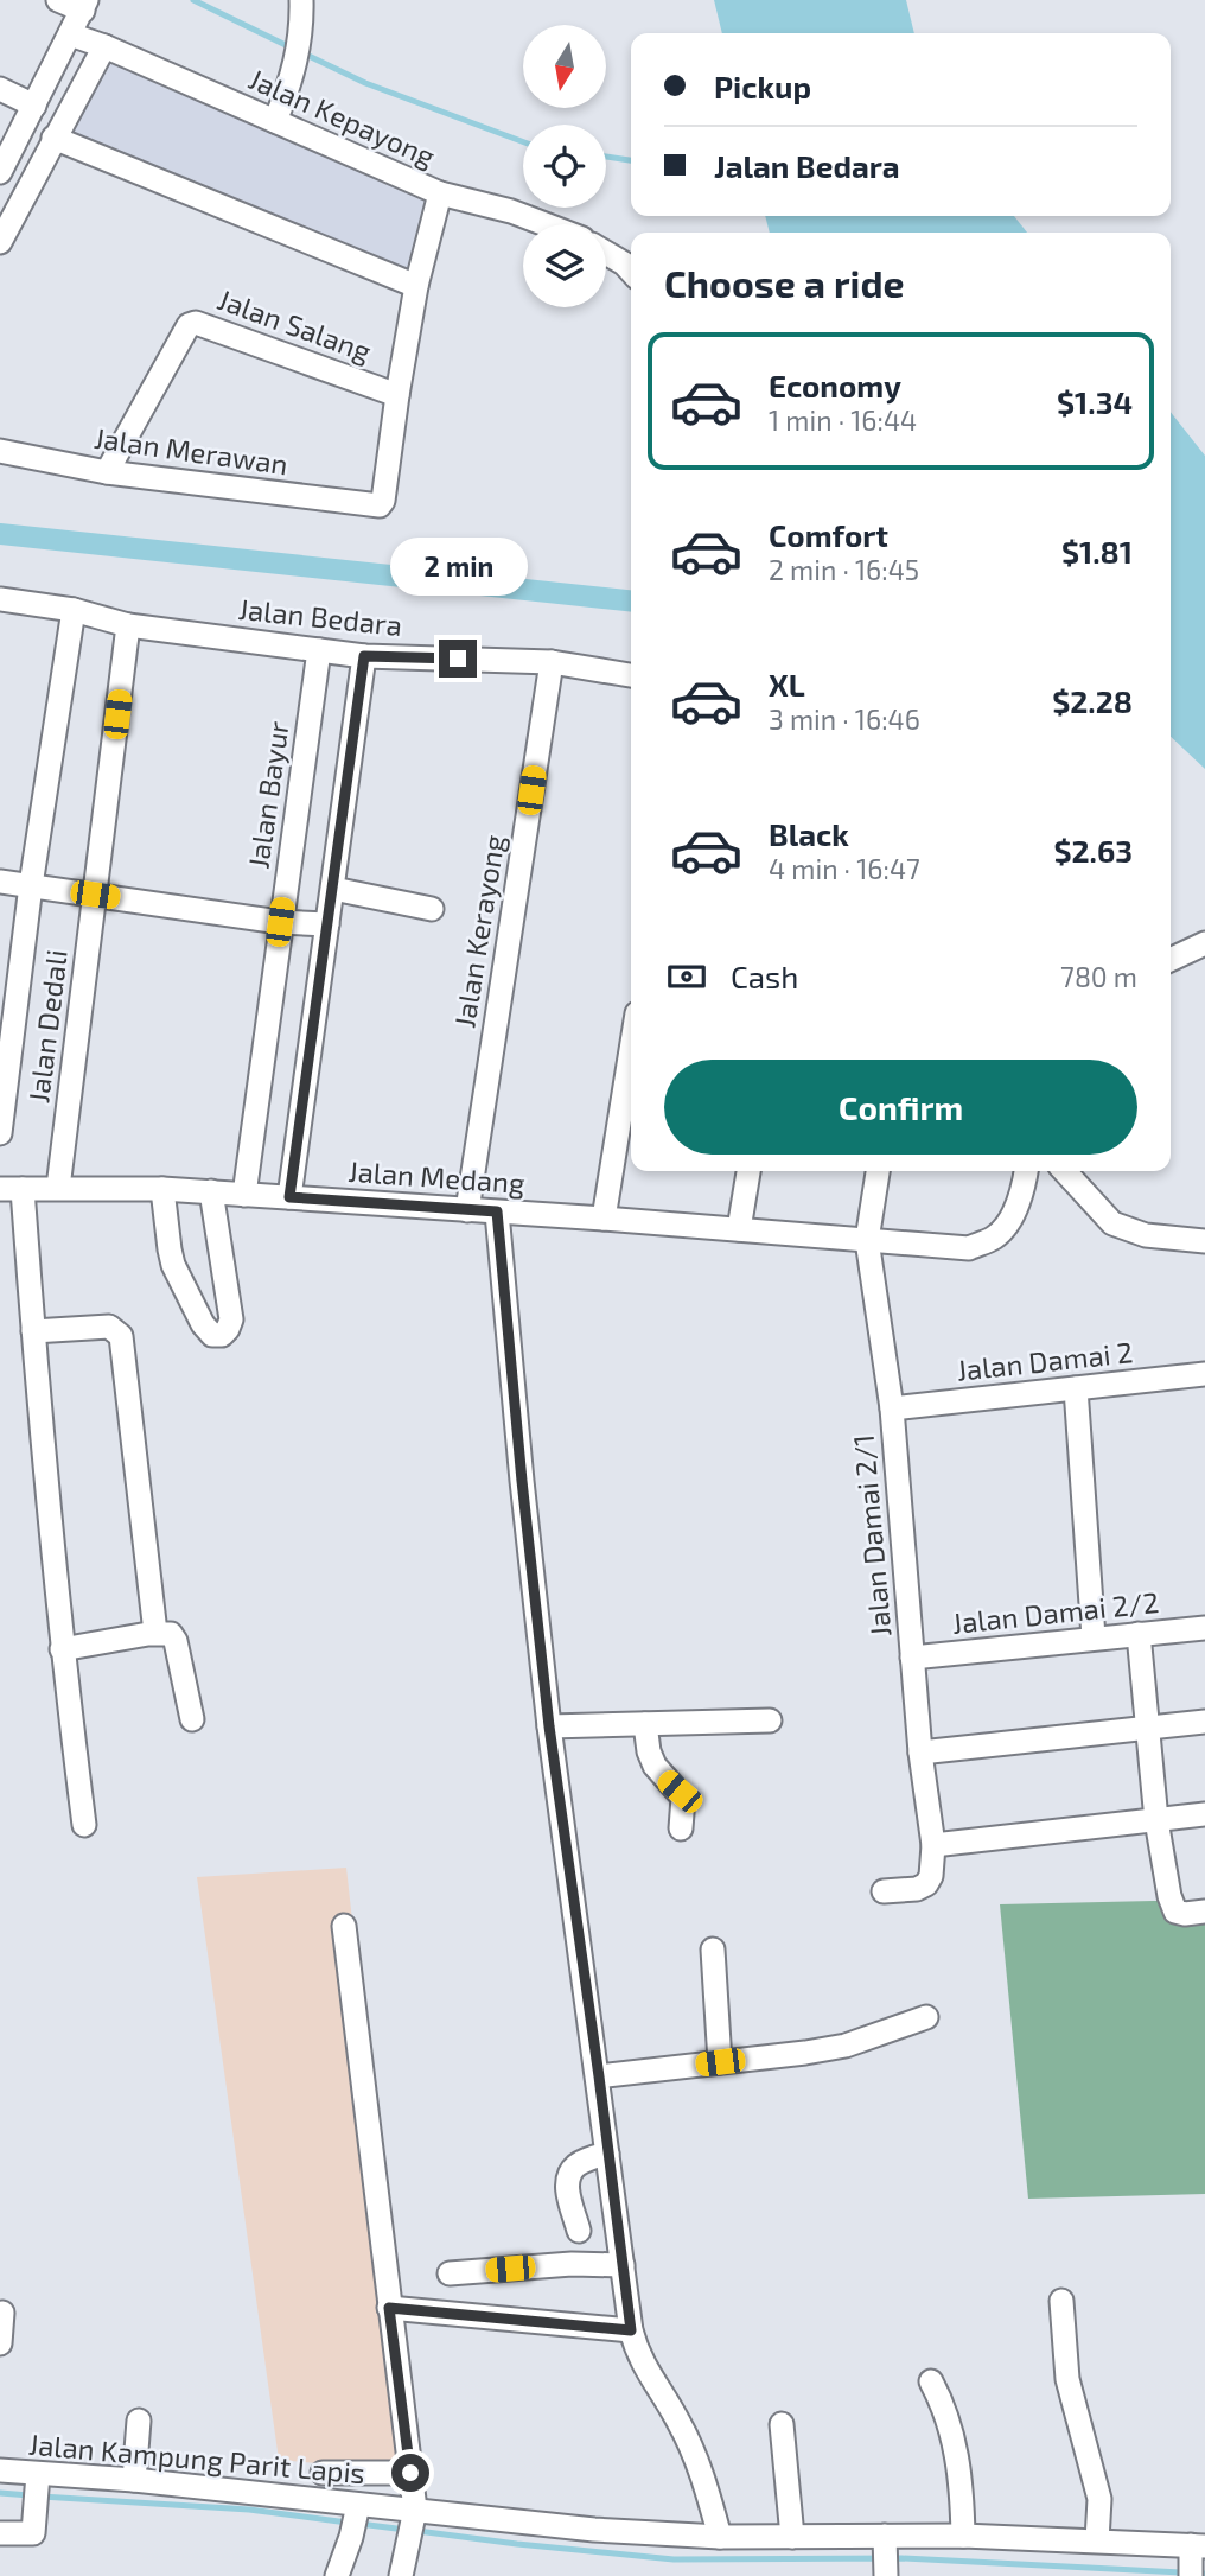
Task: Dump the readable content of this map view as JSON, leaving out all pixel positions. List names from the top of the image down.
{
  "streets": {
    "street": [
      "Jalan Kepayong",
      "Jalan Salang",
      "Jalan Merawan",
      "Jalan Bedara",
      "Jalan Bayur",
      "Jalan Kerayong",
      "Jalan Dedali",
      "Jalan Medang",
      "Jalan Damai 2",
      "Jalan Damai 2/1",
      "Jalan Damai 2/2",
      "Jalan Kampung Parit Lapis"
    ]
  },
  "crossings": [
    ["Jalan Kepayong", "Jalan Salang"],
    ["Jalan Kepayong", "Jalan Merawan"],
    ["Jalan Salang", "Jalan Merawan"],
    ["Jalan Bedara", "Jalan Bayur"],
    ["Jalan Bedara", "Jalan Kerayong"],
    ["Jalan Bedara", "Jalan Dedali"],
    ["Jalan Bayur", "Jalan Medang"],
    ["Jalan Kerayong", "Jalan Medang"],
    ["Jalan Dedali", "Jalan Medang"],
    ["Jalan Medang", "Jalan Damai 2/1"],
    ["Jalan Damai 2", "Jalan Damai 2/1"],
    ["Jalan Damai 2/1", "Jalan Damai 2/2"]
  ],
  "north": "bottom",
  "page": {
    "banner": ["Pickup", "Jalan Bedara"],
    "heading": "Choose a ride",
    "list": [
      {
        "name": "Economy",
        "note": "1 min · 16:44",
        "value": "$1.34"
      },
      {
        "name": "Comfort",
        "note": "2 min · 16:45",
        "value": "$1.81"
      },
      {
        "name": "XL",
        "note": "3 min · 16:46",
        "value": "$2.28"
      },
      {
        "name": "Black",
        "note": "4 min · 16:47",
        "value": "$2.63"
      }
    ],
    "bubble": "2 min",
    "pay": ["Cash", "780 m"],
    "buttons": "Confirm"
  }
}
